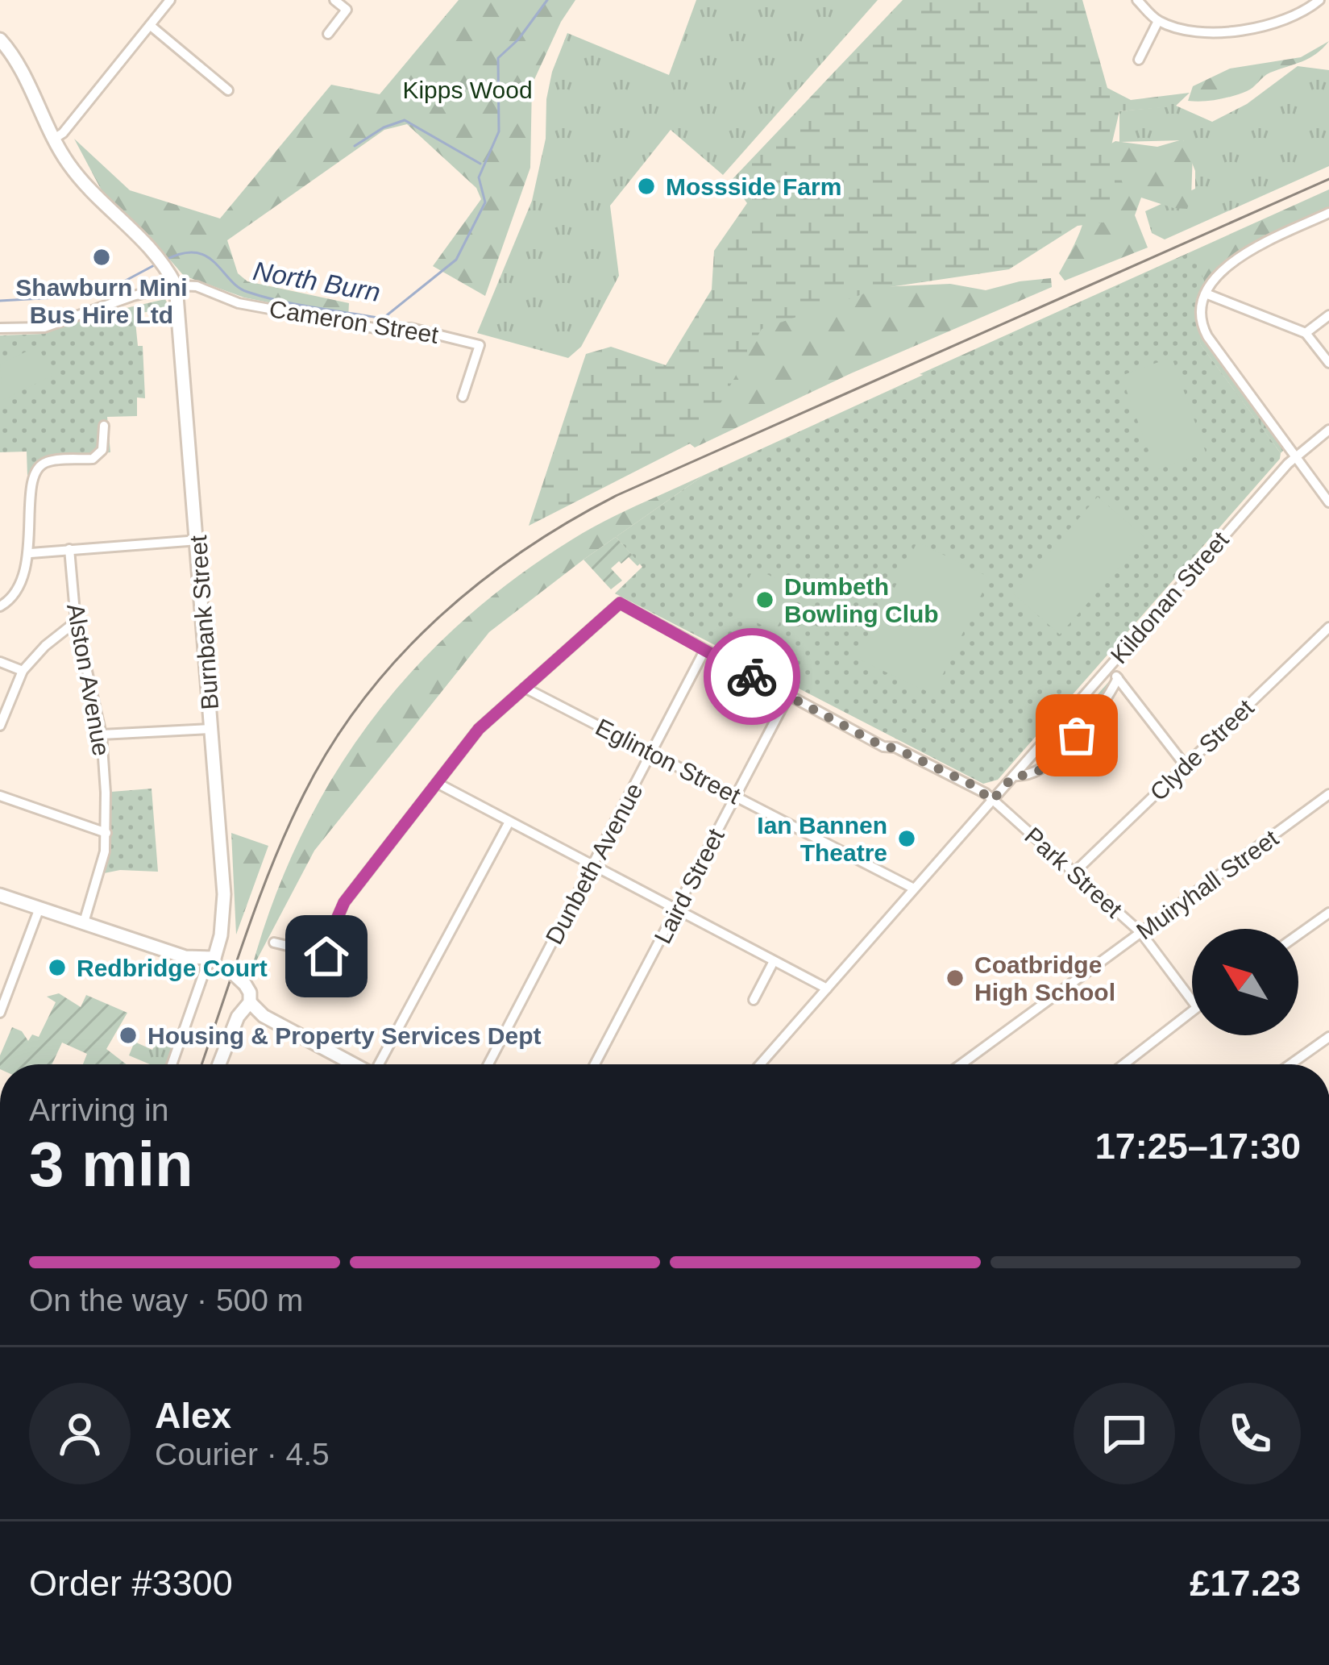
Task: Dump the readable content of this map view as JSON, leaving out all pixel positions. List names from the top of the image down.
{
  "streets": {
    "main road": ["Burnbank Street"],
    "street": [
      "Cameron Street",
      "Kildonan Street",
      "Alston Avenue",
      "Clyde Street",
      "Eglinton Street",
      "Dunbeth Avenue",
      "Park Street",
      "Muiryhall Street",
      "Laird Street"
    ]
  },
  "crossings": [
    ["Cameron Street", "Burnbank Street"],
    ["Kildonan Street", "Eglinton Street"],
    ["Kildonan Street", "Park Street"],
    ["Clyde Street", "Park Street"],
    ["Eglinton Street", "Dunbeth Avenue"],
    ["Eglinton Street", "Park Street"],
    ["Eglinton Street", "Laird Street"],
    ["Dunbeth Avenue", "Park Street"],
    ["Park Street", "Muiryhall Street"],
    ["Park Street", "Laird Street"]
  ],
  "water": ["North Burn"],
  "parks": ["Kipps Wood"],
  "places": [
    "Mossside Farm",
    "Shawburn Mini Bus Hire Ltd",
    "Dumbeth Bowling Club",
    "Ian Bannen Theatre",
    "Redbridge Court",
    "Coatbridge High School",
    "Housing & Property Services Dept"
  ],
  "north": "top left",
  "page": {
    "heading": ["3 min", "Arriving in", "17:25–17:30"],
    "panel": [
      "Alex",
      "Courier · 4.5",
      "Order #3300",
      "£17.23"
    ],
    "bar": "On the way · 500 m"
  }
}
